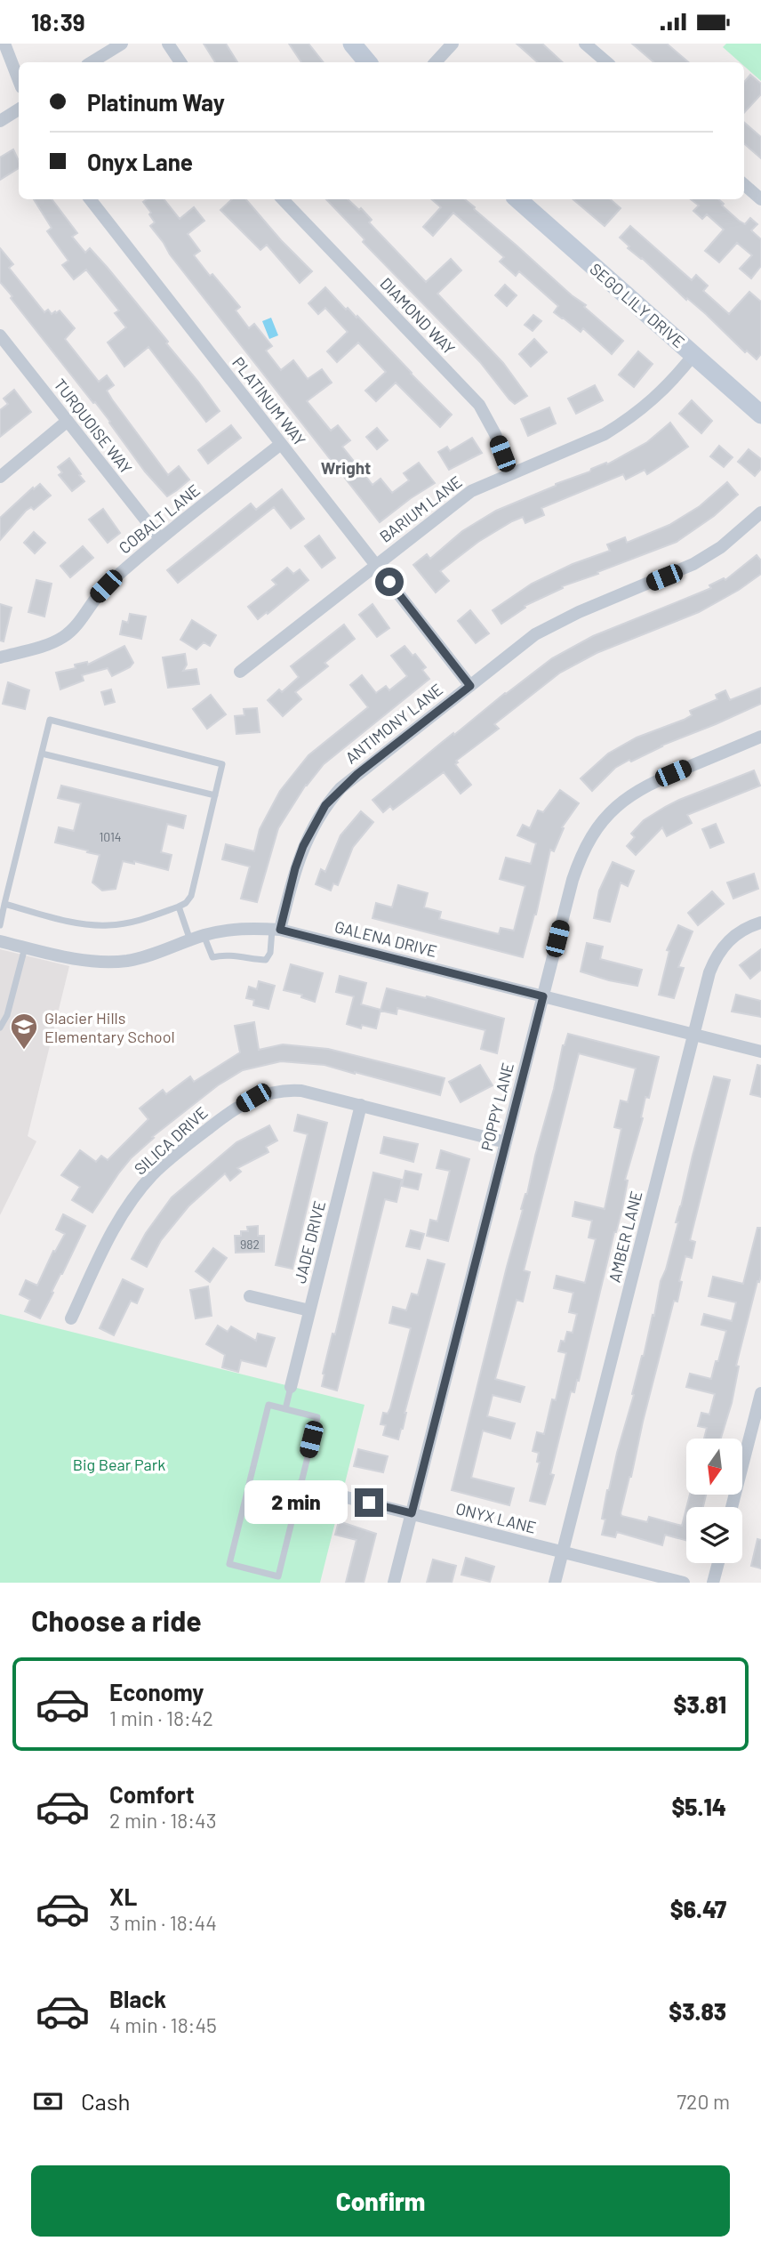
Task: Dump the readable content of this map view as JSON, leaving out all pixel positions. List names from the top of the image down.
{
  "streets": {
    "main road": ["SEGO LILY DRIVE"],
    "street": [
      "DIAMOND WAY",
      "PLATINUM WAY",
      "TURQUOISE WAY",
      "BARIUM LANE",
      "COBALT LANE",
      "ANTIMONY LANE",
      "GALENA DRIVE",
      "POPPY LANE",
      "SILICA DRIVE",
      "AMBER LANE",
      "JADE DRIVE",
      "ONYX LANE"
    ]
  },
  "crossings": [
    ["SEGO LILY DRIVE", "BARIUM LANE"],
    ["DIAMOND WAY", "BARIUM LANE"],
    ["PLATINUM WAY", "BARIUM LANE"],
    ["PLATINUM WAY", "COBALT LANE"],
    ["PLATINUM WAY", "ANTIMONY LANE"],
    ["TURQUOISE WAY", "COBALT LANE"],
    ["ANTIMONY LANE", "GALENA DRIVE"],
    ["GALENA DRIVE", "POPPY LANE"],
    ["GALENA DRIVE", "AMBER LANE"],
    ["POPPY LANE", "SILICA DRIVE"],
    ["POPPY LANE", "ONYX LANE"],
    ["SILICA DRIVE", "JADE DRIVE"],
    ["AMBER LANE", "ONYX LANE"]
  ],
  "districts": ["Wright"],
  "parks": ["Big Bear Park"],
  "places": {
    "school or university": ["Glacier Hills Elementary School"]
  },
  "house_numbers": ["1014", "982"],
  "north": "bottom",
  "page": {
    "status": "18:39",
    "banner": ["Platinum Way", "Onyx Lane"],
    "bubble": "2 min",
    "heading": "Choose a ride",
    "list": [
      {
        "name": "Economy",
        "note": "1 min · 18:42",
        "value": "$3.81"
      },
      {
        "name": "Comfort",
        "note": "2 min · 18:43",
        "value": "$5.14"
      },
      {
        "name": "XL",
        "note": "3 min · 18:44",
        "value": "$6.47"
      },
      {
        "name": "Black",
        "note": "4 min · 18:45",
        "value": "$3.83"
      }
    ],
    "pay": ["Cash", "720 m"],
    "buttons": "Confirm"
  }
}
